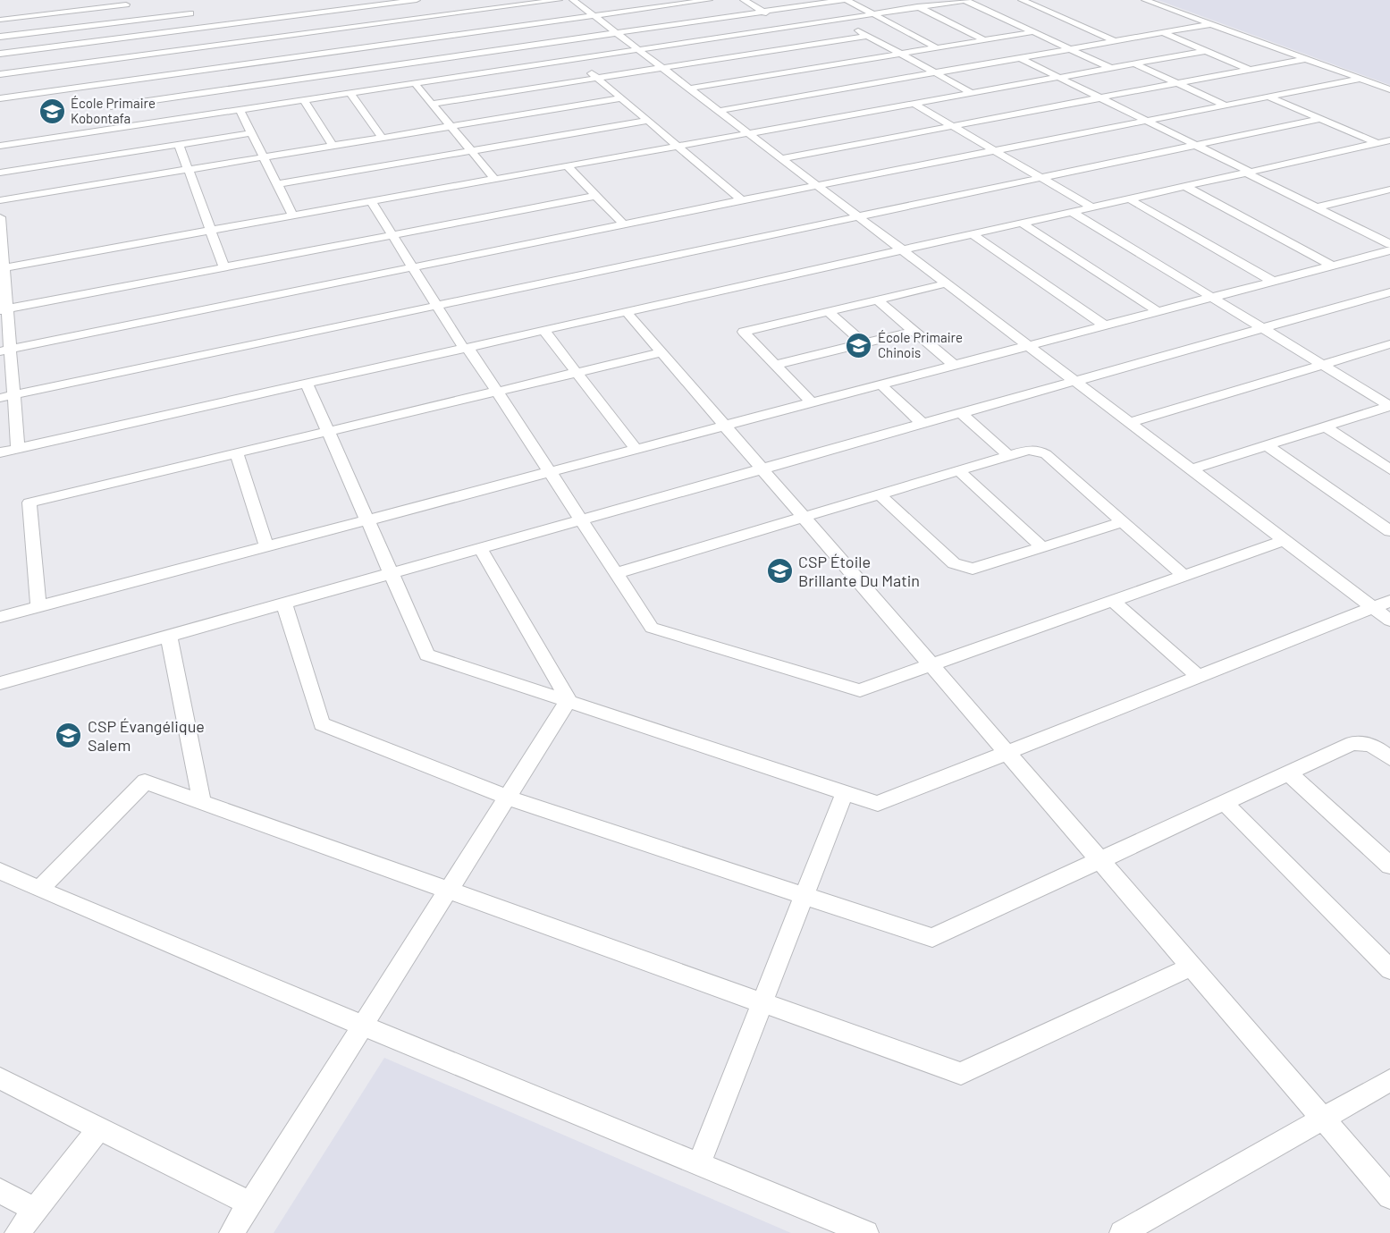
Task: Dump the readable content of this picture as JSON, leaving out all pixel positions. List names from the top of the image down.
{
  "places": {
    "school or university": [
      "École Primaire Kobontafa",
      "École Primaire Chinois",
      "CSP Étoile Brillante Du Matin",
      "CSP Évangélique Salem"
    ]
  }
}
